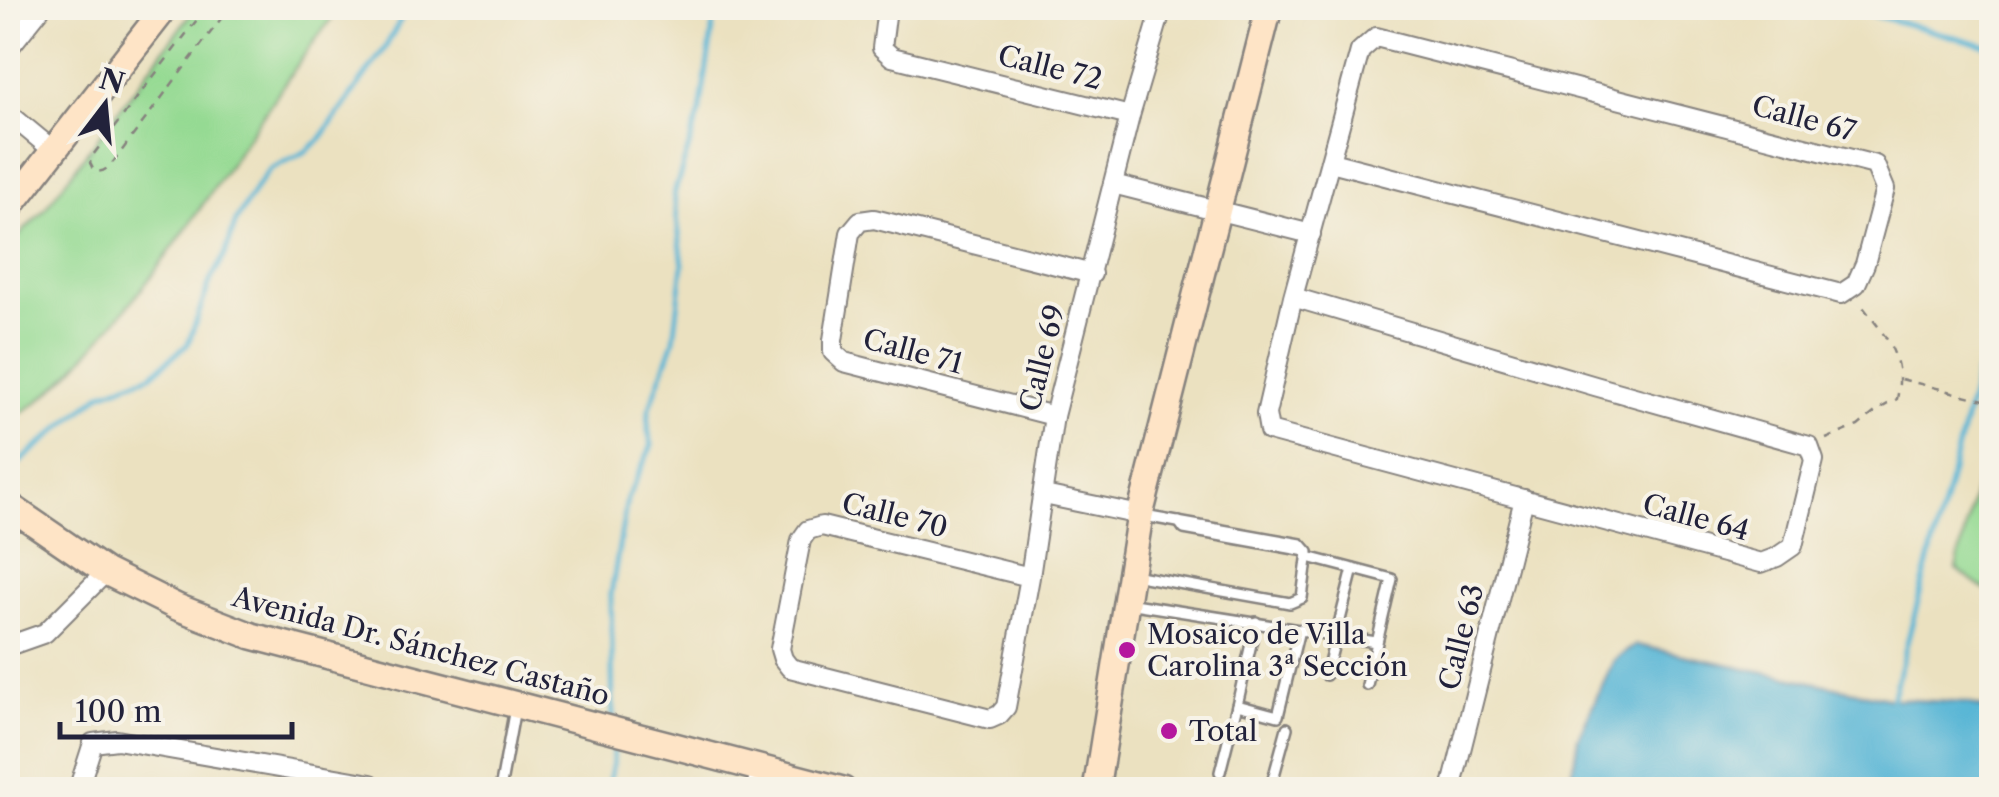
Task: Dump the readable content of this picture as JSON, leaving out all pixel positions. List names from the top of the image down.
{
  "streets": {
    "street": [
      "Calle 72",
      "Calle 67",
      "Calle 71",
      "Calle 69",
      "Calle 70",
      "Calle 64",
      "Calle 63",
      "Avenida Dr. Sánchez Castaño"
    ]
  },
  "crossings": [
    ["Calle 72", "Calle 69"],
    ["Calle 67", "Calle 64"],
    ["Calle 71", "Calle 69"],
    ["Calle 69", "Calle 70"],
    ["Calle 64", "Calle 63"]
  ],
  "places": ["Mosaico de Villa Carolina 3ª Sección", "Total"],
  "scale_bar": "100 m",
  "north": "top"
}
